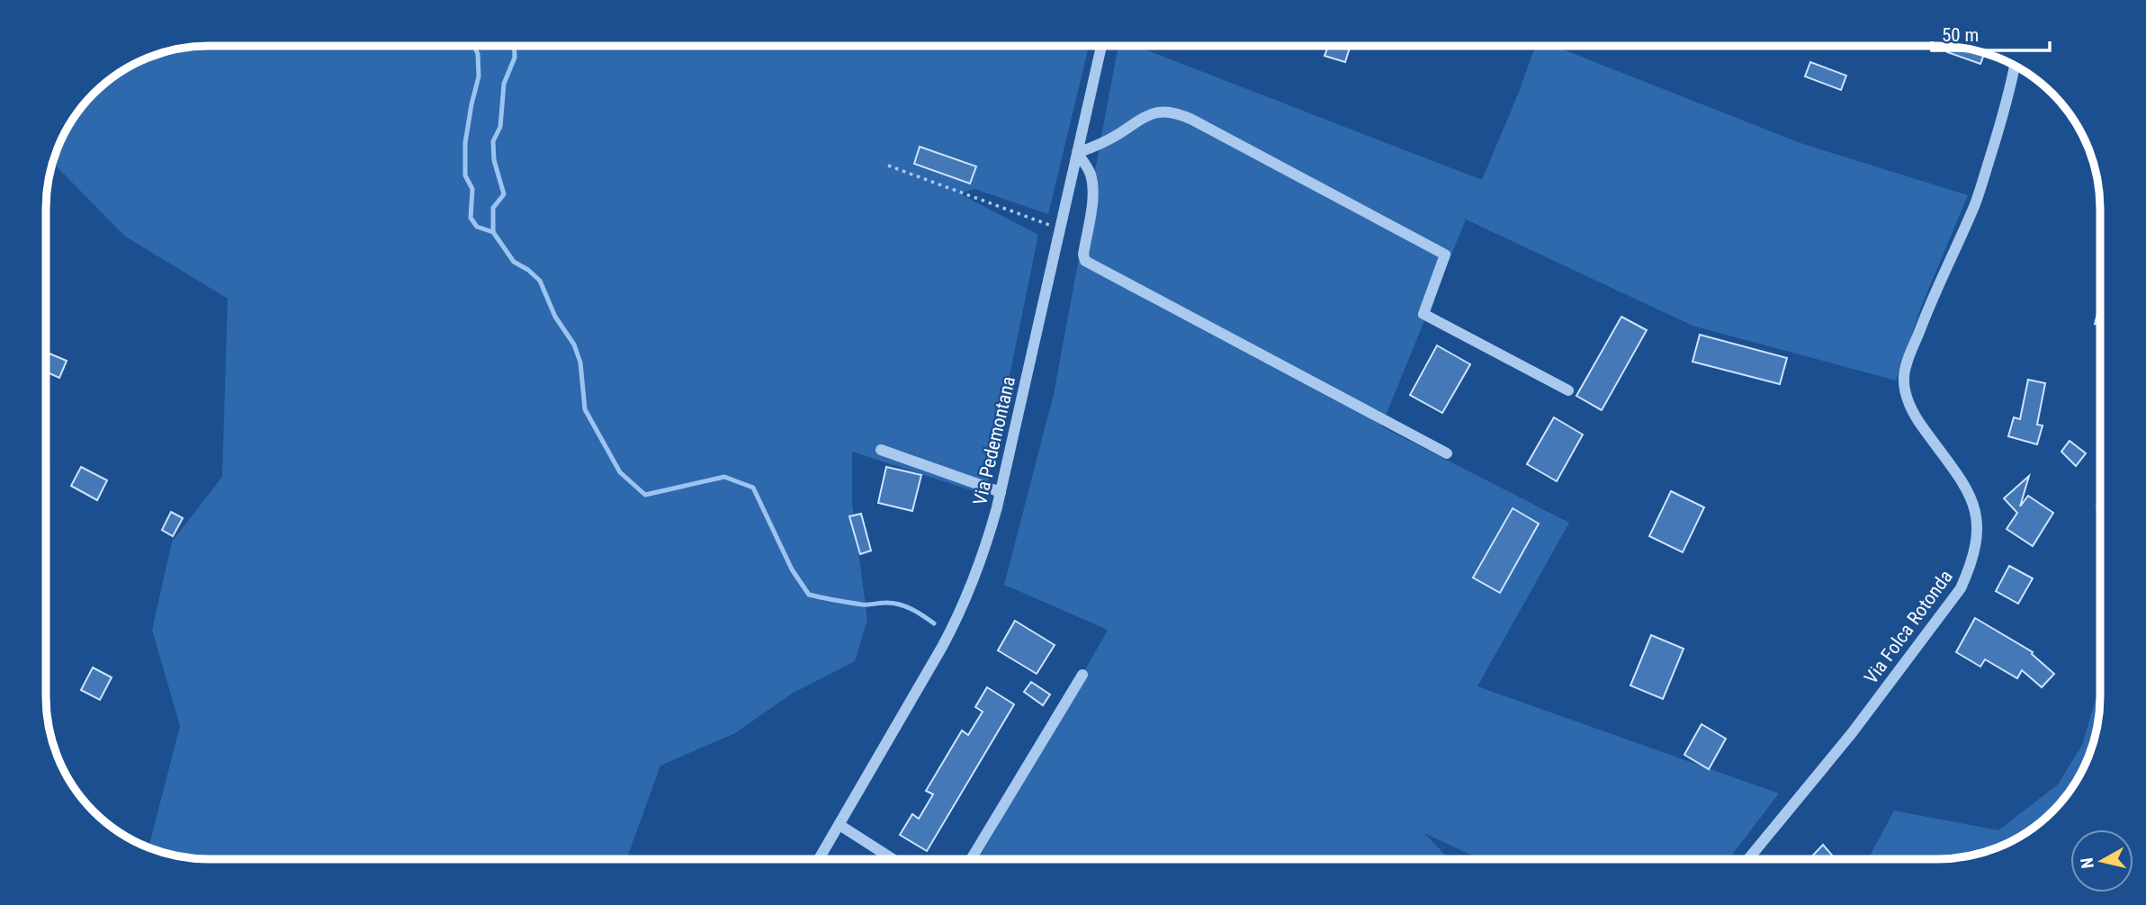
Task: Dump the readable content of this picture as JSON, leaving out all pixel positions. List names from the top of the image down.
{
  "streets": {
    "street": ["Via Pedemontana", "Via Folca Rotonda"]
  },
  "scale_bar": "50 m",
  "north": "left"
}
